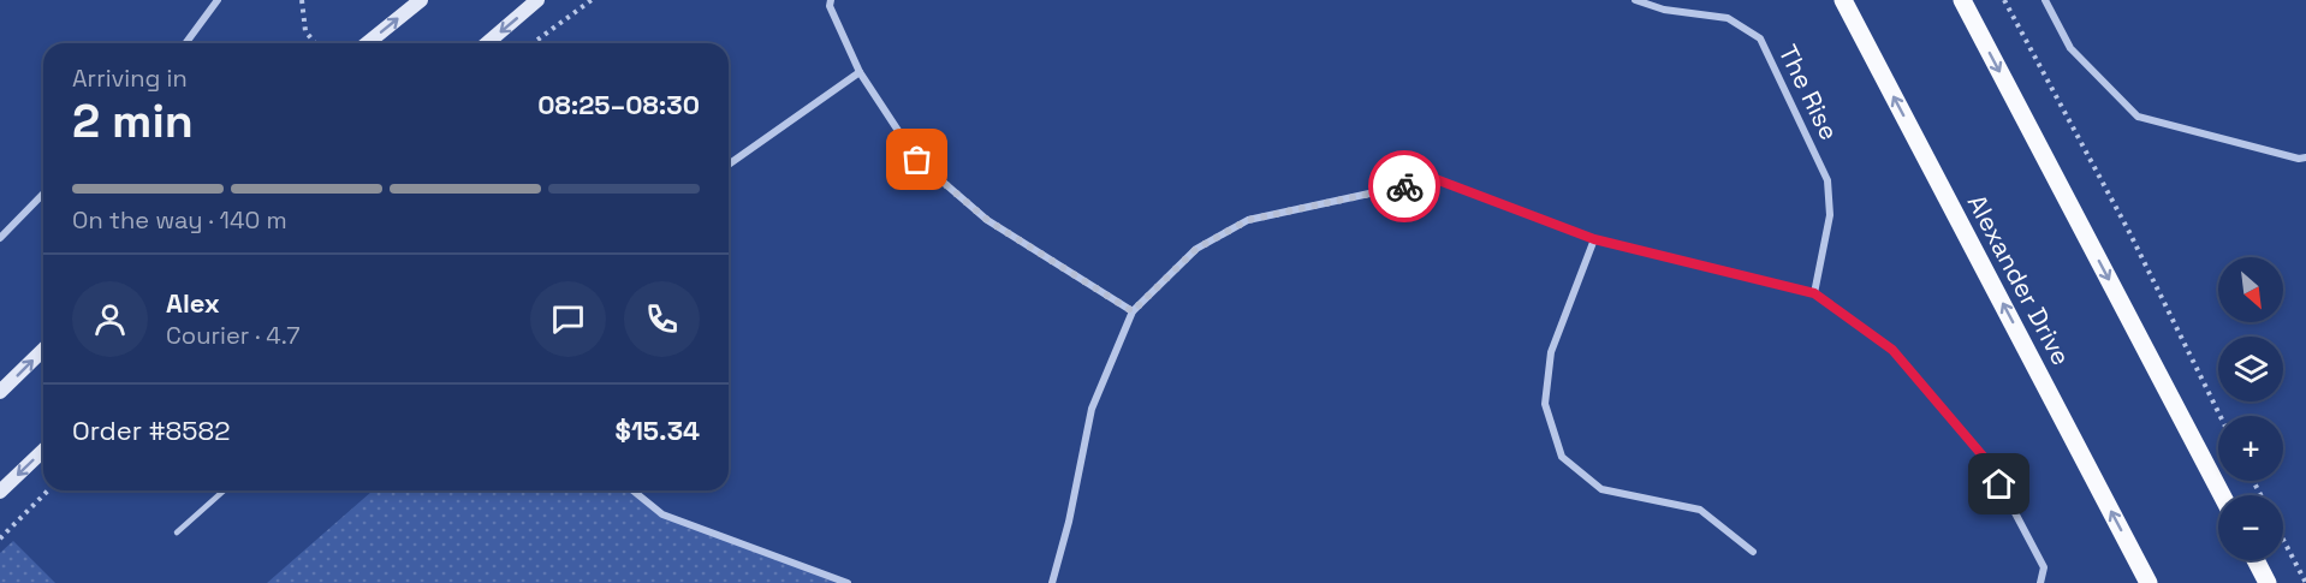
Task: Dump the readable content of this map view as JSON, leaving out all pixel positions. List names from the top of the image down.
{
  "streets": {
    "main road": ["Alexander Drive"],
    "street": ["The Rise"]
  },
  "north": "bottom right",
  "page": {
    "heading": ["2 min", "Arriving in", "08:25–08:30"],
    "panel": [
      "Alex",
      "Courier · 4.7",
      "Order #8582",
      "$15.34"
    ],
    "bar": "On the way · 140 m",
    "map_buttons": ["+", "−"]
  }
}
